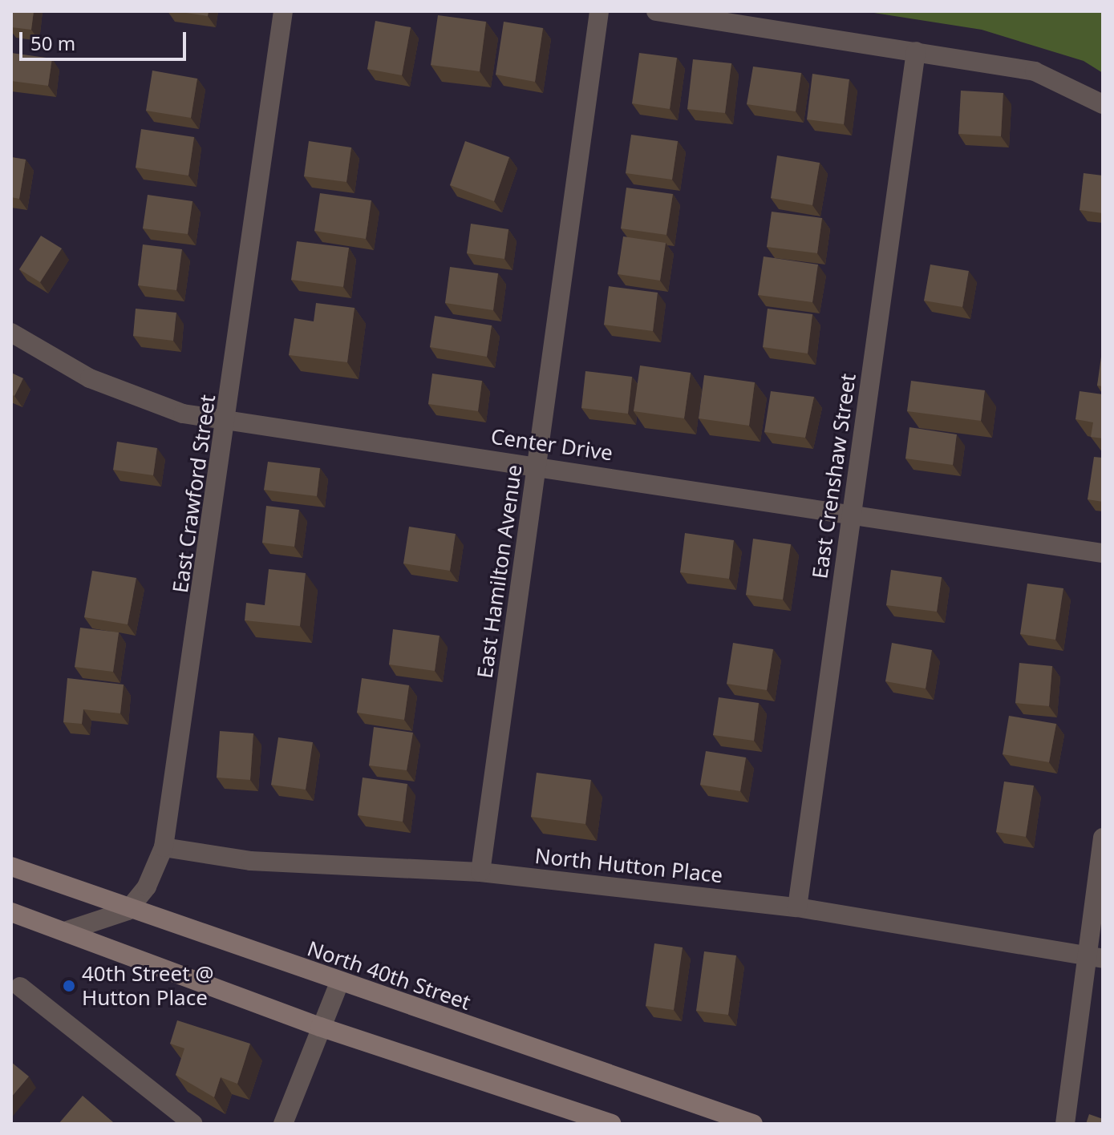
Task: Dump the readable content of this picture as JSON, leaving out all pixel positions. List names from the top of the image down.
{
  "streets": {
    "main road": ["North 40th Street"],
    "street": [
      "Center Drive",
      "East Crenshaw Street",
      "East Crawford Street",
      "East Hamilton Avenue",
      "North Hutton Place"
    ]
  },
  "crossings": [
    ["Center Drive", "East Crenshaw Street"],
    ["Center Drive", "East Crawford Street"],
    ["Center Drive", "East Hamilton Avenue"],
    ["East Crenshaw Street", "North Hutton Place"],
    ["East Crawford Street", "North Hutton Place"],
    ["East Crawford Street", "North 40th Street"],
    ["East Hamilton Avenue", "North Hutton Place"]
  ],
  "places": ["40th Street @ Hutton Place"],
  "scale_bar": "50 m"
}
